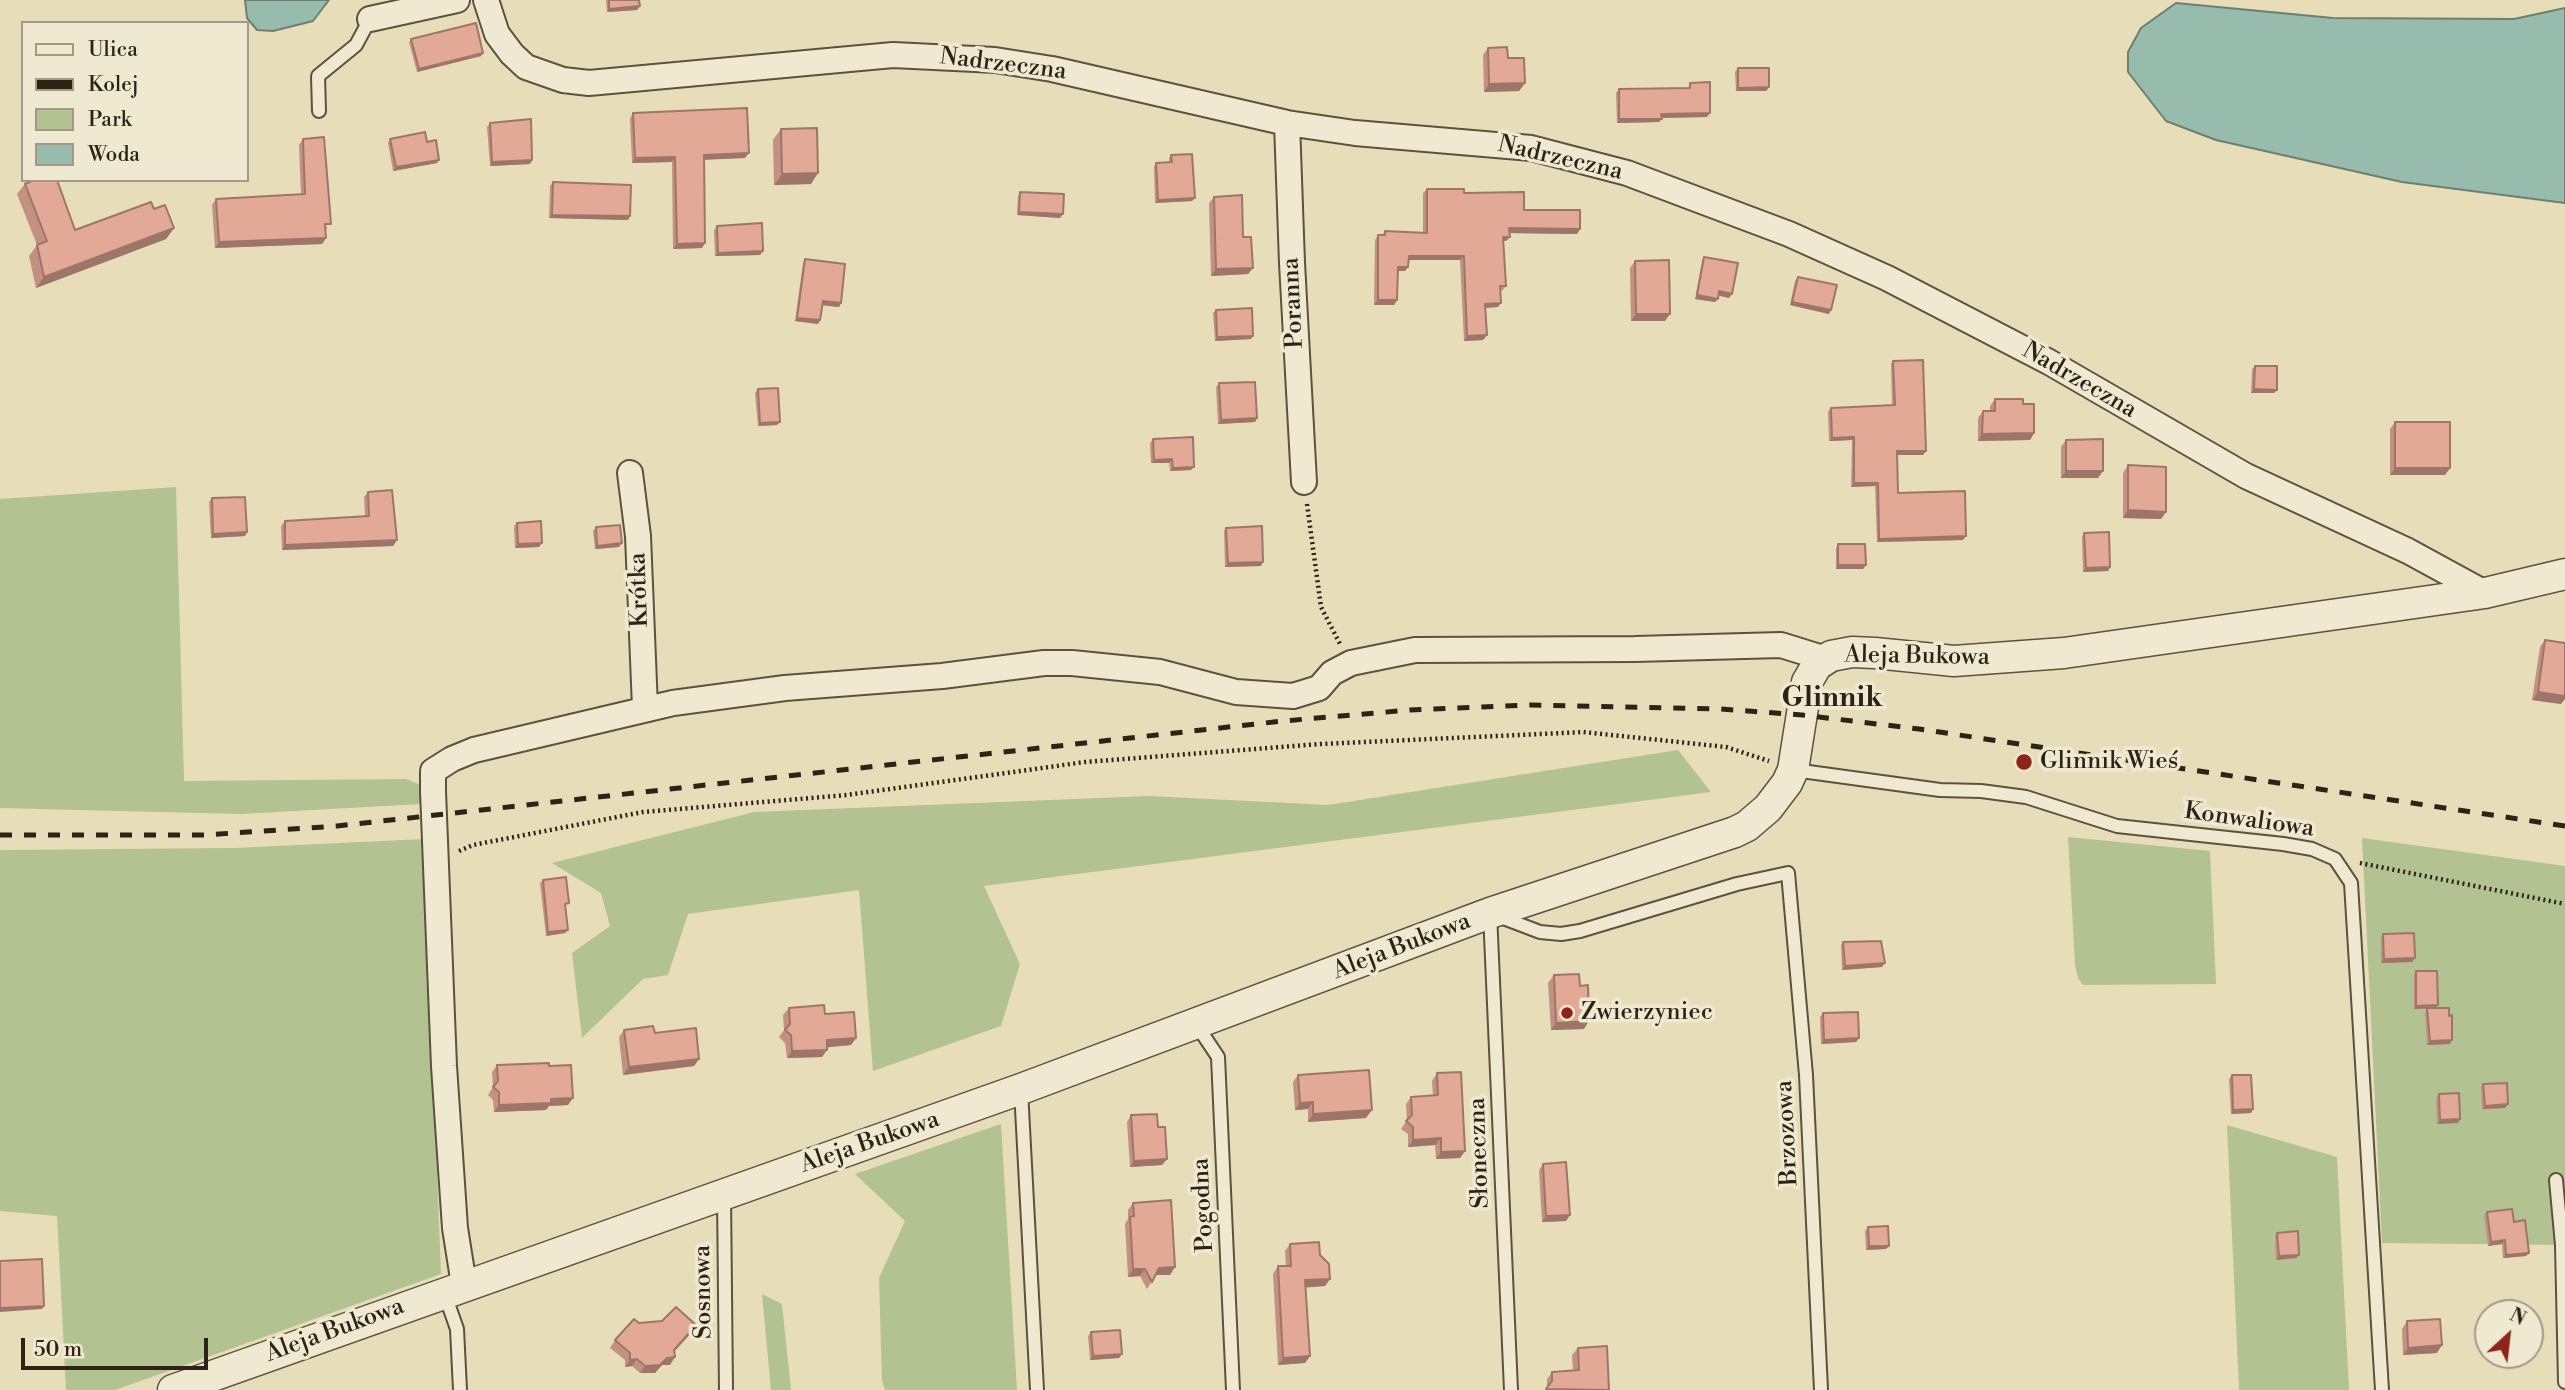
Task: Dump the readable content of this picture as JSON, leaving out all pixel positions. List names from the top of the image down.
{
  "streets": {
    "street": [
      "Nadrzeczna",
      "Poranna",
      "Krótka",
      "Aleja Bukowa"
    ],
    "lane": [
      "Konwaliowa",
      "Brzozowa",
      "Słoneczna",
      "Pogodna",
      "Sosnowa"
    ]
  },
  "crossings": [
    ["Nadrzeczna", "Poranna"],
    ["Nadrzeczna", "Aleja Bukowa"],
    ["Aleja Bukowa", "Konwaliowa"],
    ["Aleja Bukowa", "Brzozowa"],
    ["Aleja Bukowa", "Słoneczna"],
    ["Aleja Bukowa", "Pogodna"],
    ["Aleja Bukowa", "Sosnowa"],
    ["Brzozowa", "Słoneczna"]
  ],
  "districts": ["Glinnik"],
  "places": ["Glinnik Wieś", "Zwierzyniec"],
  "legend": [
    "Ulica",
    "Kolej",
    "Park",
    "Woda"
  ],
  "scale_bar": "50 m",
  "north": "top right"
}
